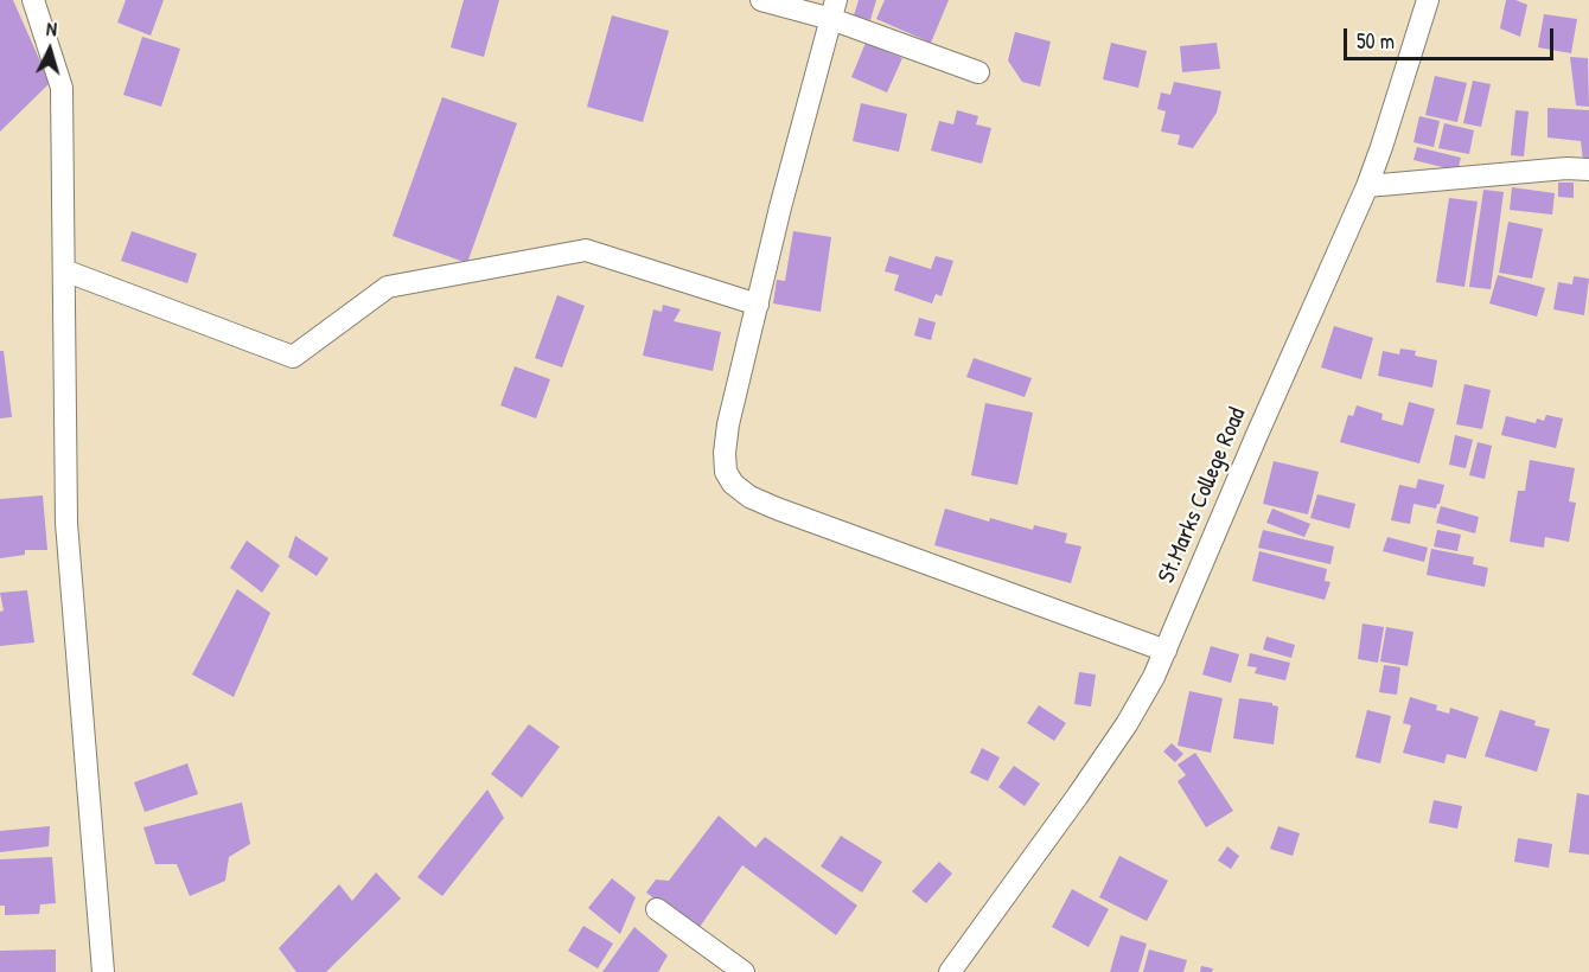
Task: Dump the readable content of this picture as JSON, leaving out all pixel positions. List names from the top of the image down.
{
  "streets": {
    "street": ["St.Marks College Road"]
  },
  "scale_bar": "50 m",
  "north": "top"
}
